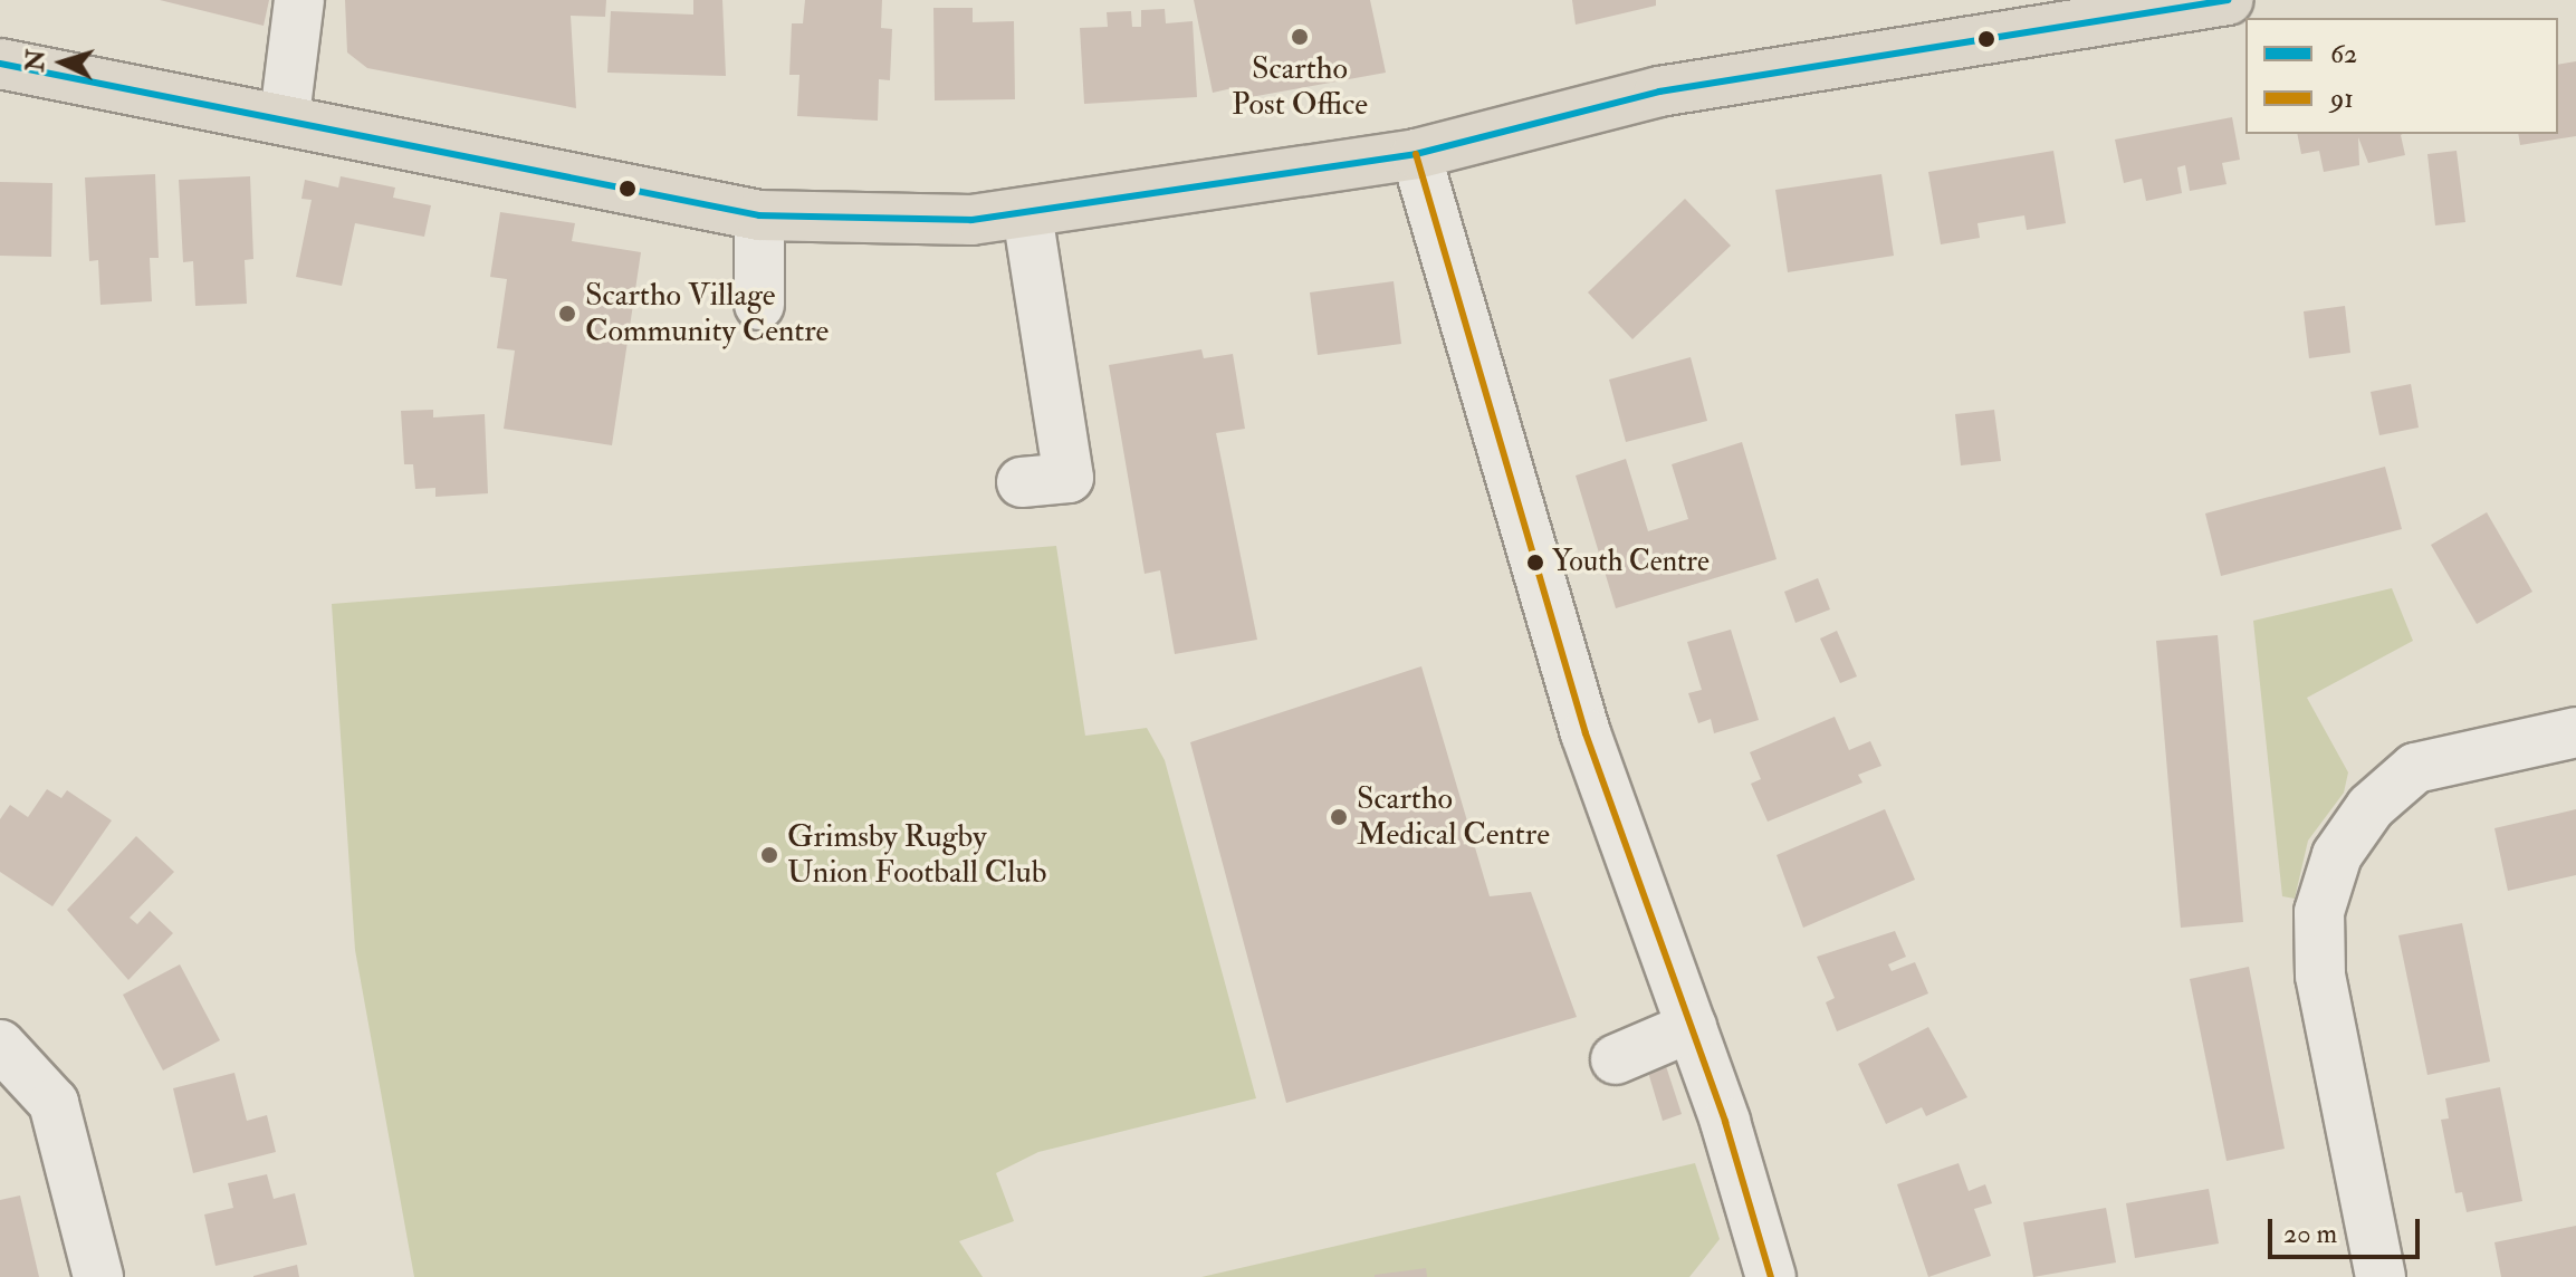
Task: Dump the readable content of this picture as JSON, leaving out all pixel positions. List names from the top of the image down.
{
  "places": [
    "Scartho Post Office",
    "Scartho Village Community Centre",
    "Youth Centre",
    "Scartho Medical Centre",
    "Grimsby Rugby Union Football Club"
  ],
  "lines": ["transit line 62", "transit line 91"],
  "legend": ["62", "91"],
  "scale_bar": "20 m",
  "north": "left"
}
